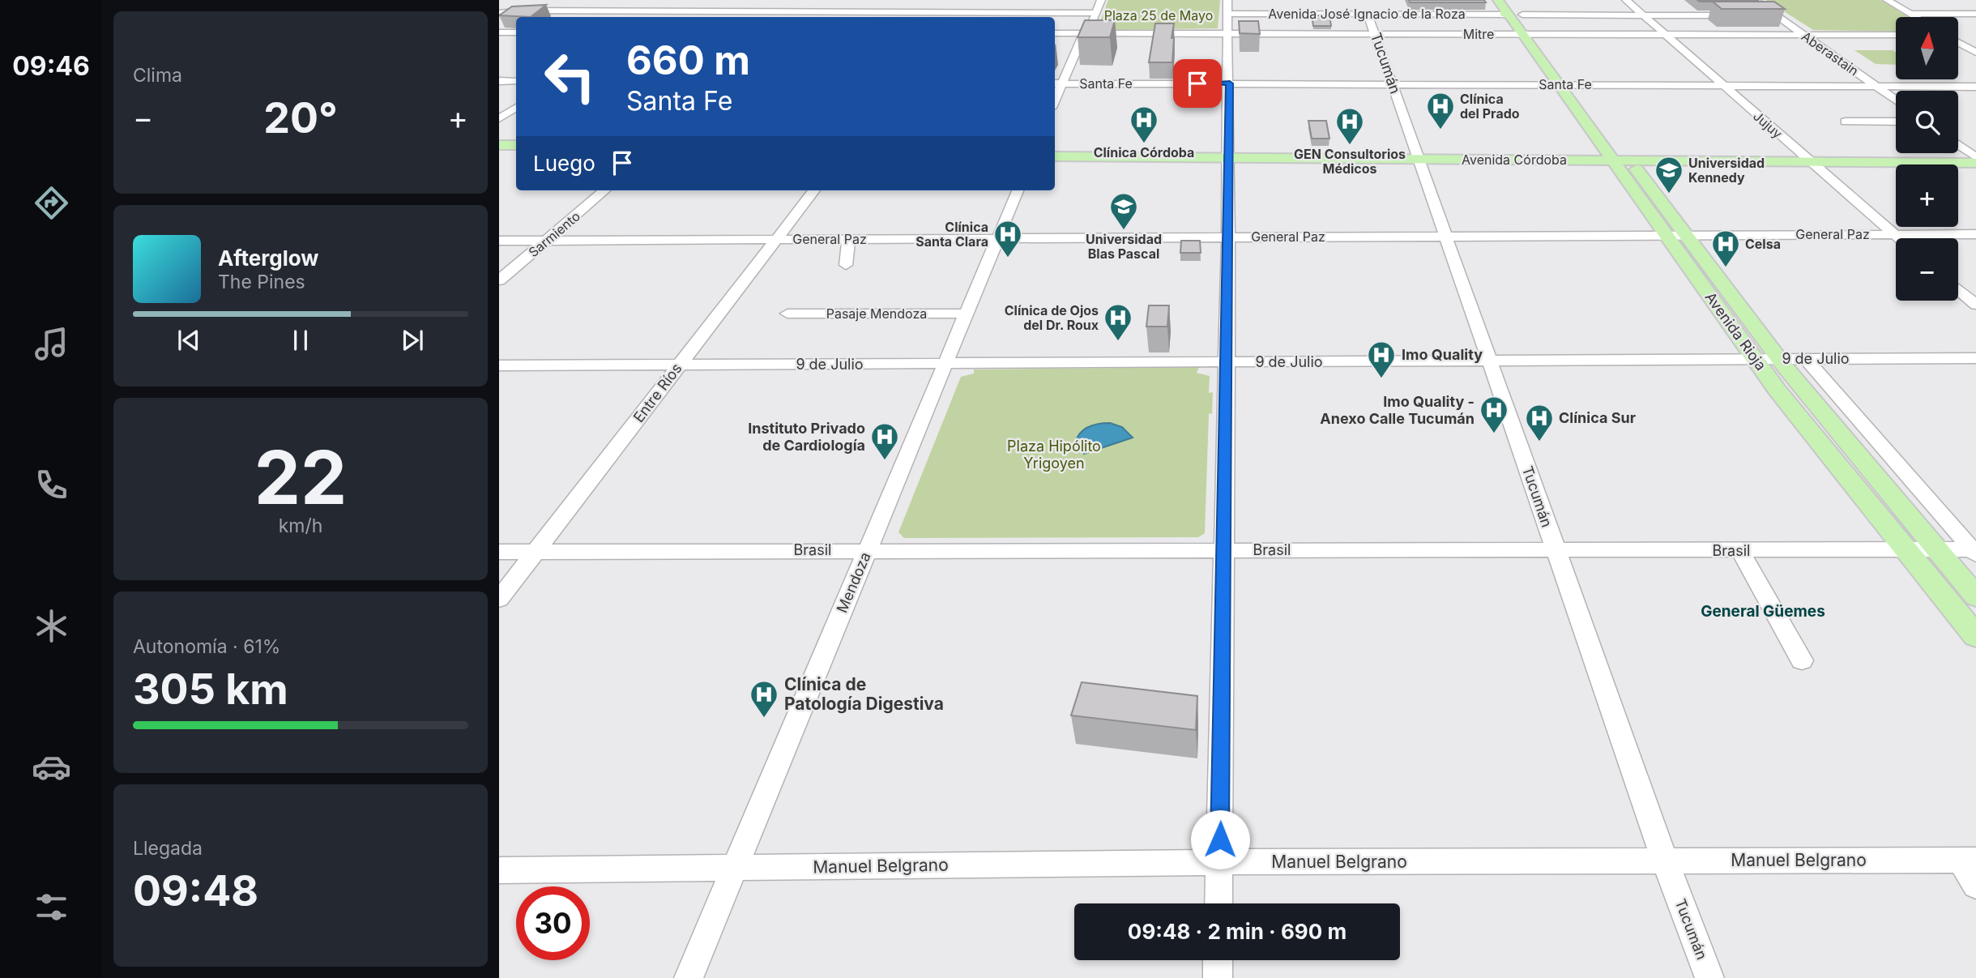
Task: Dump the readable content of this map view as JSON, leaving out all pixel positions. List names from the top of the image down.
{
  "streets": {
    "main road": ["Avenida Córdoba", "Avenida Rioja"],
    "street": [
      "Avenida José Ignacio de la Roza",
      "Mitre",
      "Aberastain",
      "Tucumán",
      "Santa Fe",
      "Jujuy",
      "Sarmiento",
      "General Paz",
      "Pasaje Mendoza",
      "9 de Julio",
      "Entre Ríos",
      "Brasil",
      "Mendoza",
      "Manuel Belgrano"
    ]
  },
  "crossings": [
    ["Avenida José Ignacio de la Roza", "Aberastain"],
    ["Avenida José Ignacio de la Roza", "Tucumán"],
    ["Avenida José Ignacio de la Roza", "Jujuy"],
    ["Avenida José Ignacio de la Roza", "Avenida Rioja"],
    ["Mitre", "Aberastain"],
    ["Mitre", "Tucumán"],
    ["Mitre", "Jujuy"],
    ["Mitre", "Avenida Rioja"],
    ["Aberastain", "Santa Fe"],
    ["Tucumán", "Santa Fe"],
    ["Tucumán", "Avenida Córdoba"],
    ["Tucumán", "General Paz"],
    ["Tucumán", "9 de Julio"],
    ["Tucumán", "Brasil"],
    ["Tucumán", "Manuel Belgrano"],
    ["Santa Fe", "Jujuy"],
    ["Santa Fe", "Avenida Rioja"],
    ["Jujuy", "Avenida Córdoba"],
    ["Jujuy", "General Paz"],
    ["Avenida Córdoba", "Avenida Rioja"],
    ["Sarmiento", "General Paz"],
    ["General Paz", "Avenida Rioja"],
    ["General Paz", "Entre Ríos"],
    ["General Paz", "Mendoza"],
    ["Pasaje Mendoza", "Mendoza"],
    ["Avenida Rioja", "9 de Julio"],
    ["Avenida Rioja", "Brasil"],
    ["9 de Julio", "Entre Ríos"],
    ["9 de Julio", "Mendoza"],
    ["Entre Ríos", "Brasil"],
    ["Brasil", "Mendoza"],
    ["Mendoza", "Manuel Belgrano"]
  ],
  "districts": ["General Güemes"],
  "parks": ["Plaza 25 de Mayo", "Plaza Hipólito Yrigoyen"],
  "places": {
    "hospital": [
      "Clínica del Prado",
      "Clínica Córdoba",
      "GEN Consultorios Médicos",
      "Clínica Santa Clara",
      "Celsa",
      "Clínica de Ojos del Dr. Roux",
      "Imo Quality",
      "Imo Quality - Anexo Calle Tucumán",
      "Clínica Sur",
      "Instituto Privado de Cardiología",
      "Clínica de Patología Digestiva"
    ],
    "school or university": ["Universidad Kennedy", "Universidad Blas Pascal"]
  },
  "north": "top",
  "page": {
    "tabs": "09:46",
    "tile": [
      "Clima",
      ["22", "km/h"],
      ["Autonomía · 61%", "305 km"],
      ["Llegada", "09:48"]
    ],
    "map_buttons": ["+", "−"],
    "turn": ["660 m", "Santa Fe"],
    "heat": ["−", "20°", "+"],
    "then": "Luego",
    "song": ["Afterglow", "The Pines"],
    "limit": "30",
    "trip": "09:48 · 2 min · 690 m"
  }
}
